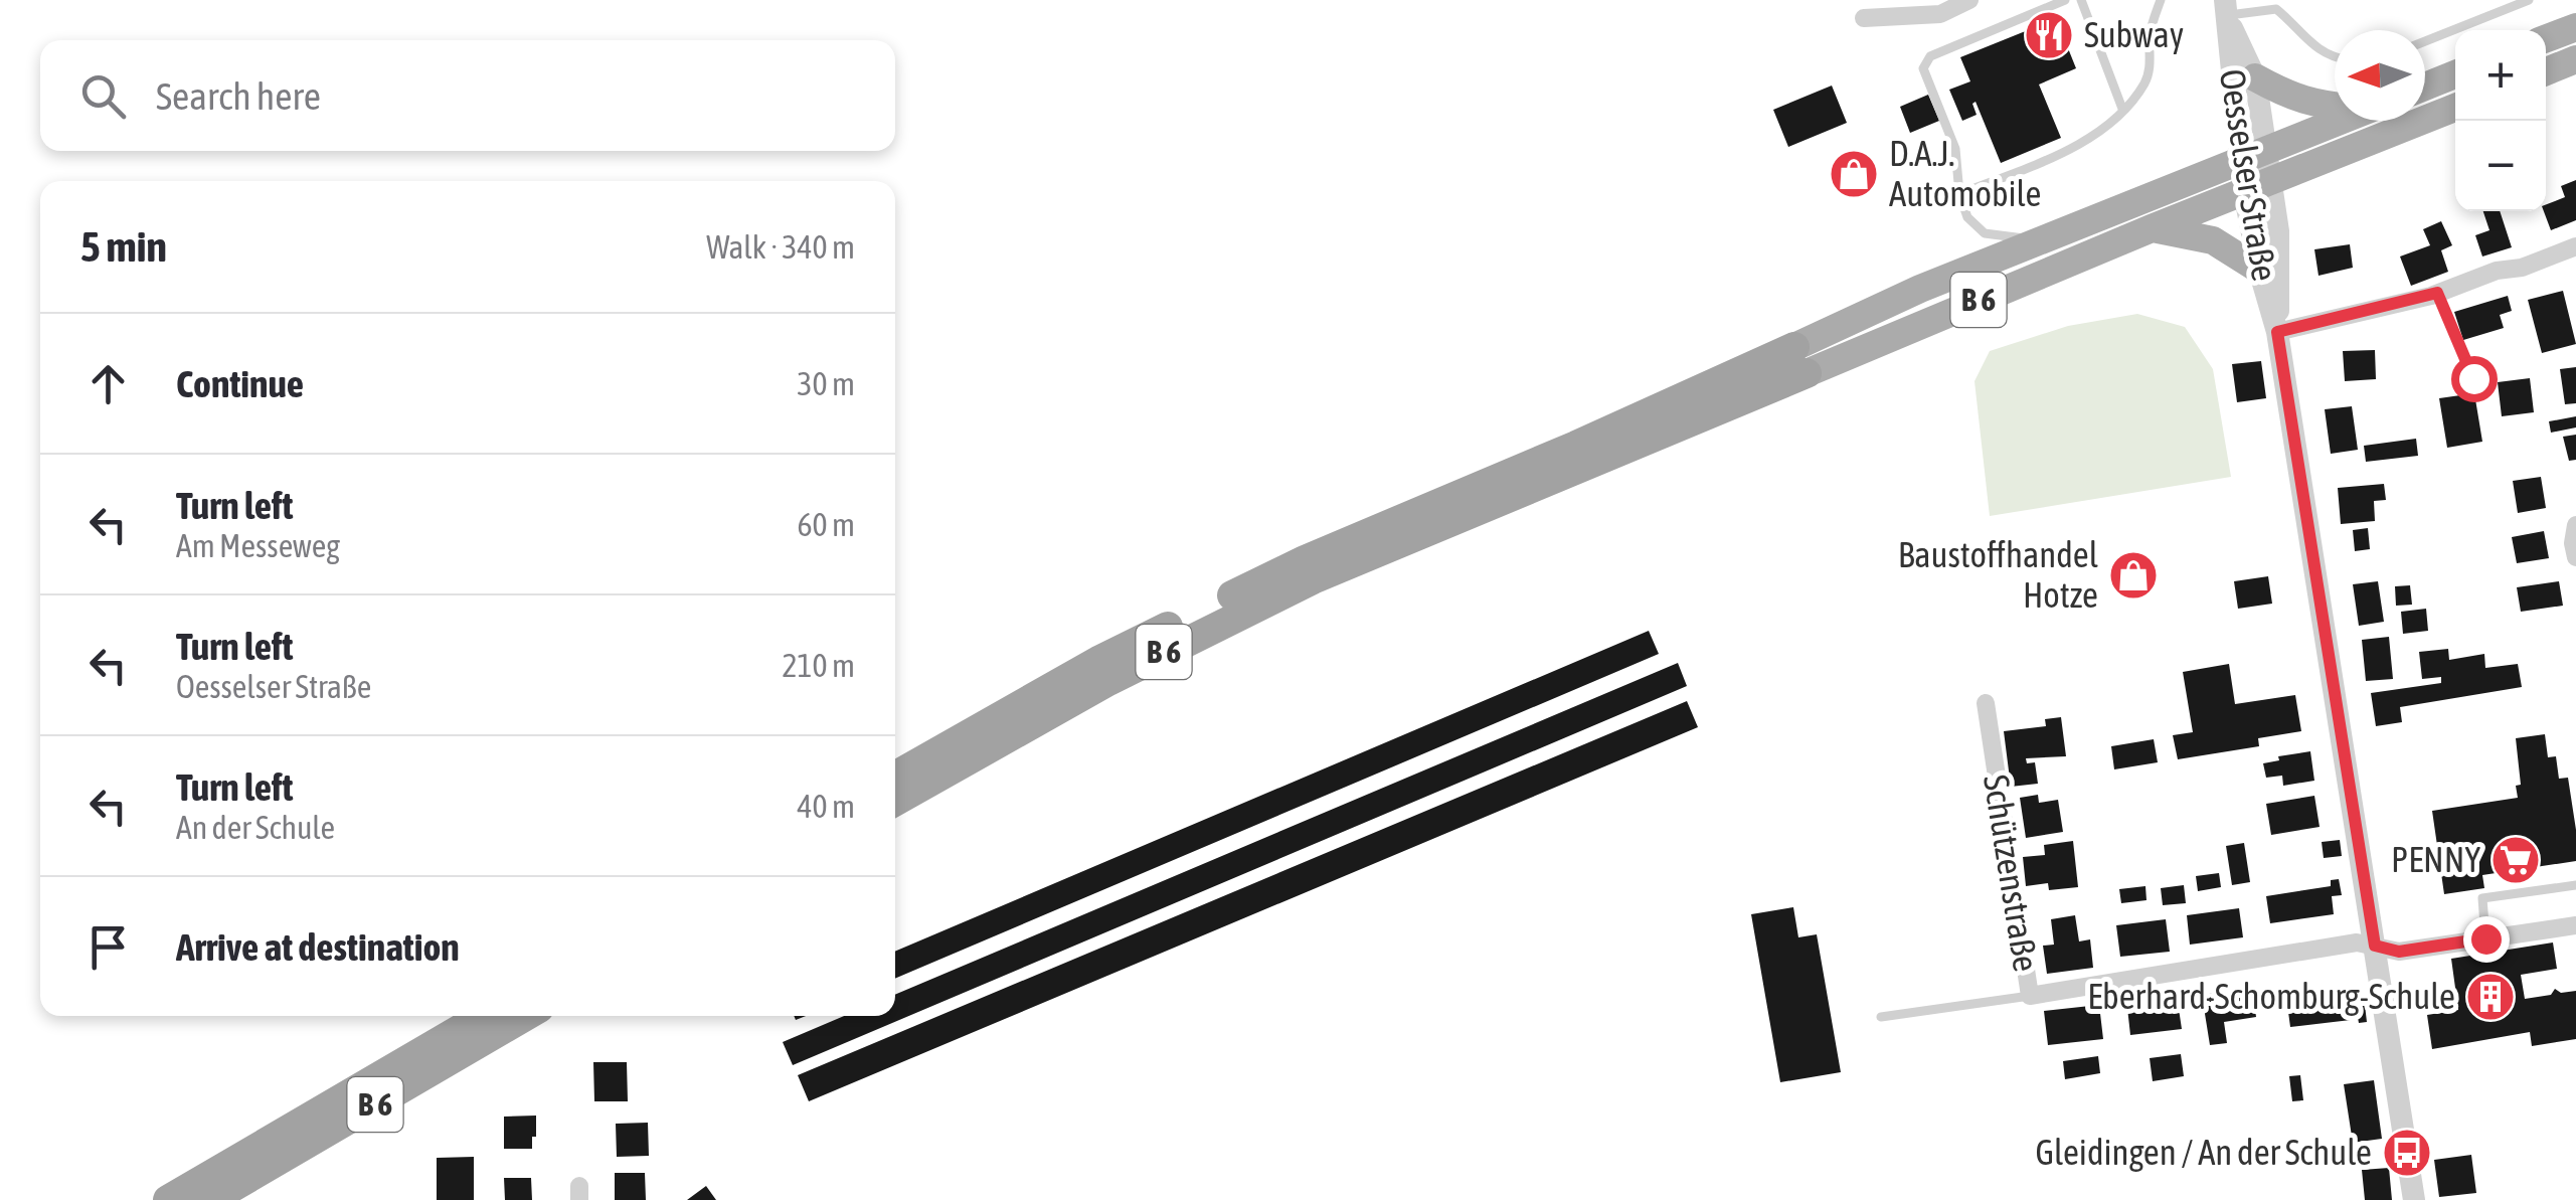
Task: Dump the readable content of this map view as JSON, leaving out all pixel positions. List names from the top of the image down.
{
  "streets": {
    "highway": ["B 6"],
    "street": ["Oesselser Straße", "Schützenstraße"]
  },
  "crossings": [
    ["Oesselser Straße", "B 6"],
    ["Oesselser Straße", "Schützenstraße"]
  ],
  "places": {
    "restaurant": ["Subway"],
    "shop": ["D.A.J. Automobile", "Baustoffhandel Hotze"],
    "supermarket": ["PENNY"],
    "building": ["Eberhard-Schomburg-Schule"],
    "bus stop": ["Gleidingen / An der Schule"]
  },
  "north": "left",
  "page": {
    "map_buttons": ["+", "−"],
    "search": "Search here",
    "heading": ["5 min", "Walk · 340 m"],
    "list": [
      ["Continue", "30 m"],
      ["Turn left", "Am Messeweg", "60 m"],
      ["Turn left", "Oesselser Straße", "210 m"],
      ["Turn left", "An der Schule", "40 m"],
      "Arrive at destination"
    ]
  }
}
